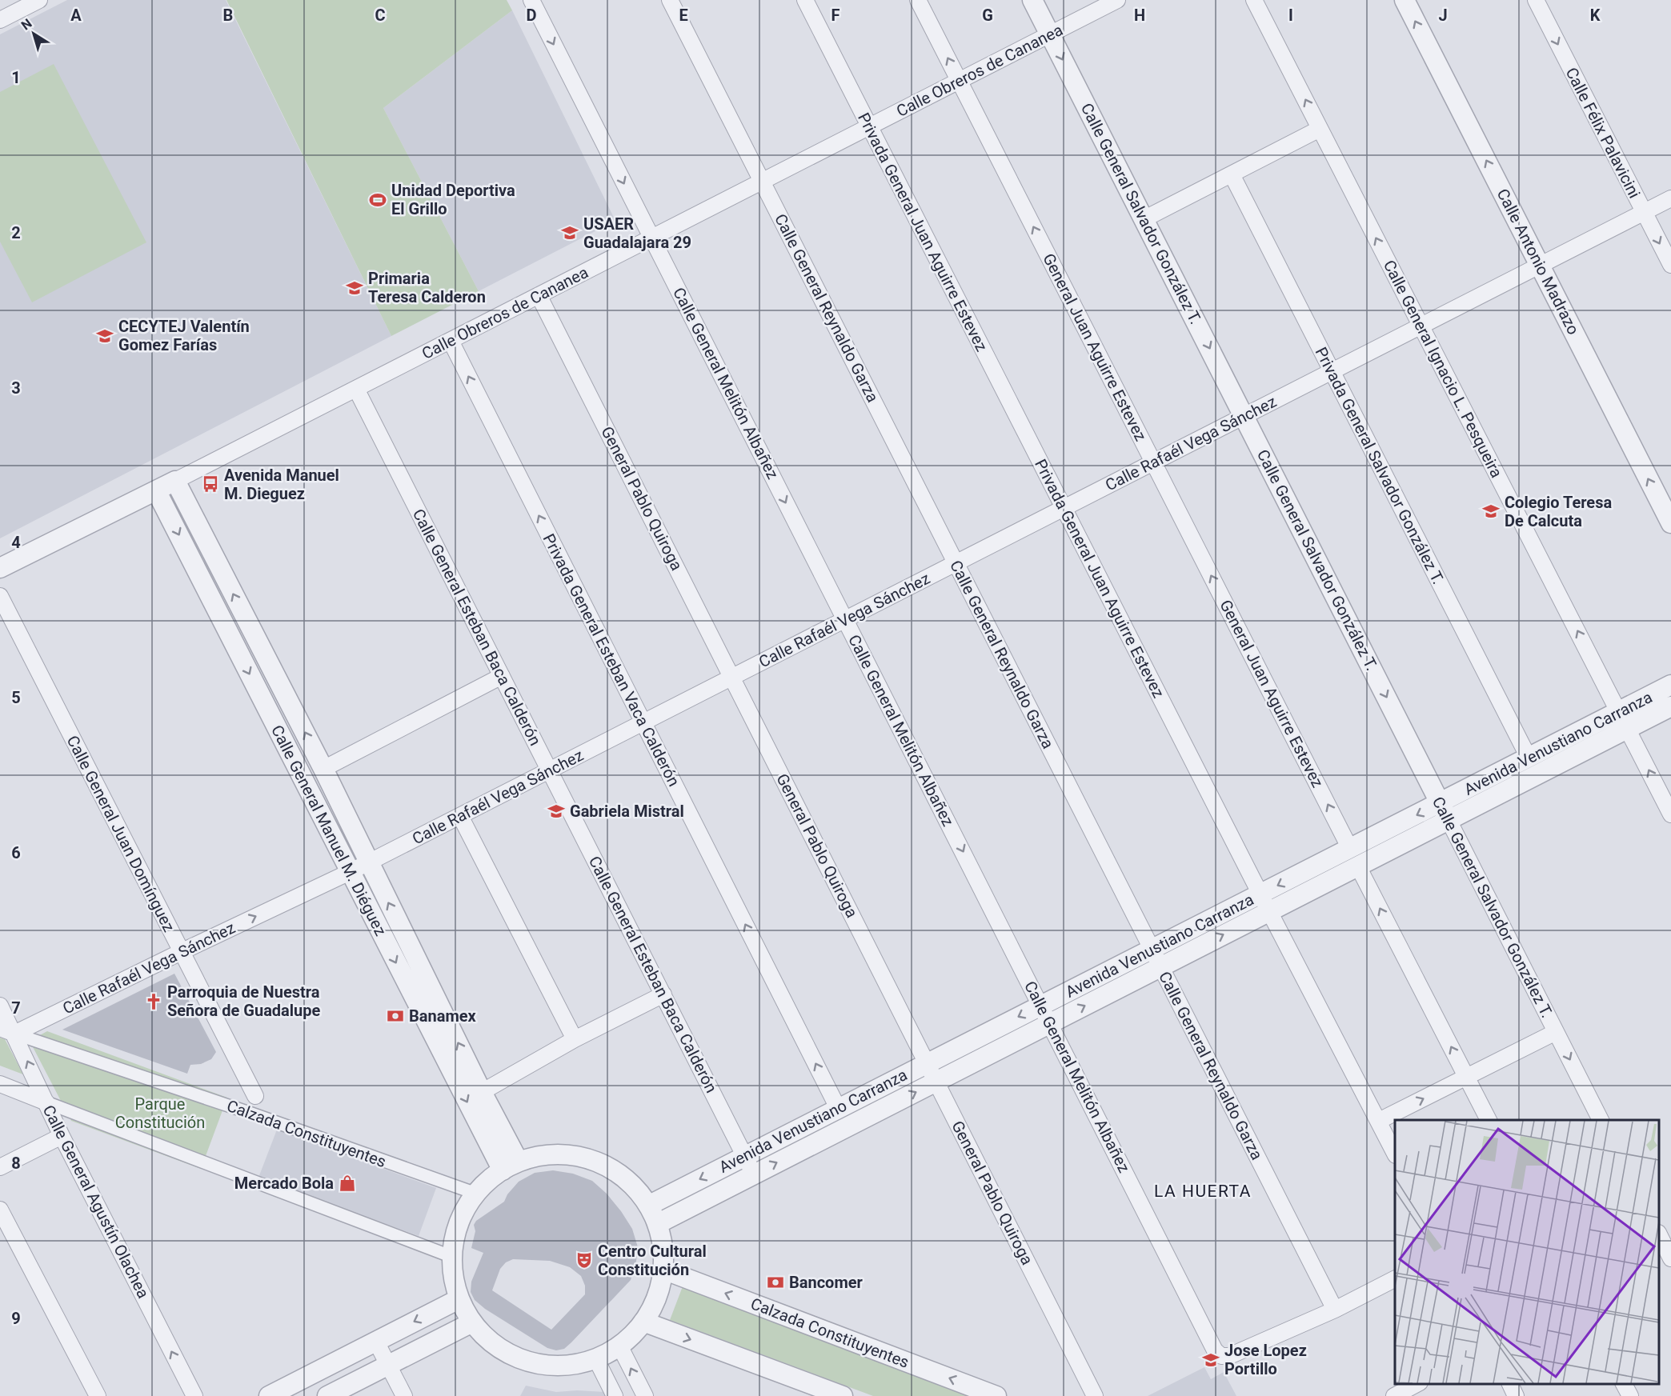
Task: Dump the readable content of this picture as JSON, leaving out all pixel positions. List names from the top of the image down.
{
  "streets": {
    "street": [
      "Calle Obreros de Cananea",
      "Calle Félix Palavicini",
      "Calle General Salvador González T.",
      "Privada General Juan Aguirre Estevez",
      "Calle Antonio Madrazo",
      "Calle General Reynaldo Garza",
      "General Juan Aguirre Estevez",
      "Calle General Ignacio L. Pesqueira",
      "Calle General Melitón Albañez",
      "Calle Rafaél Vega Sánchez",
      "Privada General Salvador González T.",
      "General Pablo Quiroga",
      "Calle General Esteban Baca Calderón",
      "Privada General Esteban Vaca Calderón",
      "Avenida Venustiano Carranza",
      "Calle General Manuel M. Diéguez",
      "Calle General Juan Domínguez",
      "Calzada Constituyentes",
      "Calle General Agustín Olachea"
    ]
  },
  "crossings": [
    ["Calle Obreros de Cananea", "Calle General Salvador González T."],
    ["Calle Obreros de Cananea", "Privada General Juan Aguirre Estevez"],
    ["Calle Obreros de Cananea", "Calle General Reynaldo Garza"],
    ["Calle Obreros de Cananea", "General Juan Aguirre Estevez"],
    ["Calle Obreros de Cananea", "Calle General Melitón Albañez"],
    ["Calle Obreros de Cananea", "General Pablo Quiroga"],
    ["Calle Obreros de Cananea", "Calle General Esteban Baca Calderón"],
    ["Calle Obreros de Cananea", "Privada General Esteban Vaca Calderón"],
    ["Calle Obreros de Cananea", "Calle General Manuel M. Diéguez"],
    ["Calle Félix Palavicini", "Calle Rafaél Vega Sánchez"],
    ["Calle General Salvador González T.", "Calle Rafaél Vega Sánchez"],
    ["Calle General Salvador González T.", "Avenida Venustiano Carranza"],
    ["Privada General Juan Aguirre Estevez", "Calle Rafaél Vega Sánchez"],
    ["Privada General Juan Aguirre Estevez", "Avenida Venustiano Carranza"],
    ["Calle Antonio Madrazo", "Calle Rafaél Vega Sánchez"],
    ["Calle General Reynaldo Garza", "Calle General Melitón Albañez"],
    ["Calle General Reynaldo Garza", "Calle Rafaél Vega Sánchez"],
    ["Calle General Reynaldo Garza", "Avenida Venustiano Carranza"],
    ["General Juan Aguirre Estevez", "Calle Rafaél Vega Sánchez"],
    ["General Juan Aguirre Estevez", "Avenida Venustiano Carranza"],
    ["Calle General Ignacio L. Pesqueira", "Calle Rafaél Vega Sánchez"],
    ["Calle General Ignacio L. Pesqueira", "Avenida Venustiano Carranza"],
    ["Calle General Melitón Albañez", "Calle Rafaél Vega Sánchez"],
    ["Calle General Melitón Albañez", "Avenida Venustiano Carranza"],
    ["Calle Rafaél Vega Sánchez", "Privada General Salvador González T."],
    ["Calle Rafaél Vega Sánchez", "General Pablo Quiroga"],
    ["Calle Rafaél Vega Sánchez", "Calle General Esteban Baca Calderón"],
    ["Calle Rafaél Vega Sánchez", "Privada General Esteban Vaca Calderón"],
    ["Calle Rafaél Vega Sánchez", "Calle General Manuel M. Diéguez"],
    ["Calle Rafaél Vega Sánchez", "Calle General Juan Domínguez"],
    ["Calle Rafaél Vega Sánchez", "Calzada Constituyentes"],
    ["Calle Rafaél Vega Sánchez", "Calle General Agustín Olachea"],
    ["Privada General Salvador González T.", "Avenida Venustiano Carranza"],
    ["General Pablo Quiroga", "Avenida Venustiano Carranza"],
    ["Calle General Esteban Baca Calderón", "Avenida Venustiano Carranza"],
    ["Privada General Esteban Vaca Calderón", "Avenida Venustiano Carranza"],
    ["Calzada Constituyentes", "Calle General Agustín Olachea"]
  ],
  "one_way": [
    "Calle Félix Palavicini",
    "Calle General Salvador González T.",
    "Calle Antonio Madrazo",
    "General Juan Aguirre Estevez",
    "Calle General Ignacio L. Pesqueira",
    "Calle General Melitón Albañez",
    "Privada General Esteban Vaca Calderón"
  ],
  "districts": ["LA HUERTA"],
  "parks": ["Parque Constitución"],
  "places": {
    "sports": ["Unidad Deportiva El Grillo"],
    "school or university": [
      "USAER Guadalajara 29",
      "Primaria Teresa Calderon",
      "CECYTEJ Valentín Gomez Farías",
      "Colegio Teresa De Calcuta",
      "Gabriela Mistral",
      "Jose Lopez Portillo"
    ],
    "bus stop": ["Avenida Manuel M. Dieguez"],
    "church": ["Parroquia de Nuestra Señora de Guadalupe"],
    "bank": ["Banamex", "Bancomer"],
    "shop": ["Mercado Bola"],
    "theatre": ["Centro Cultural Constitución"]
  },
  "north": "top left",
  "grid": {
    "columns": [
      "A",
      "B",
      "C",
      "D",
      "E",
      "F",
      "G",
      "H",
      "I",
      "J",
      "K"
    ],
    "rows": [
      "1",
      "2",
      "3",
      "4",
      "5",
      "6",
      "7",
      "8",
      "9"
    ]
  }
}
